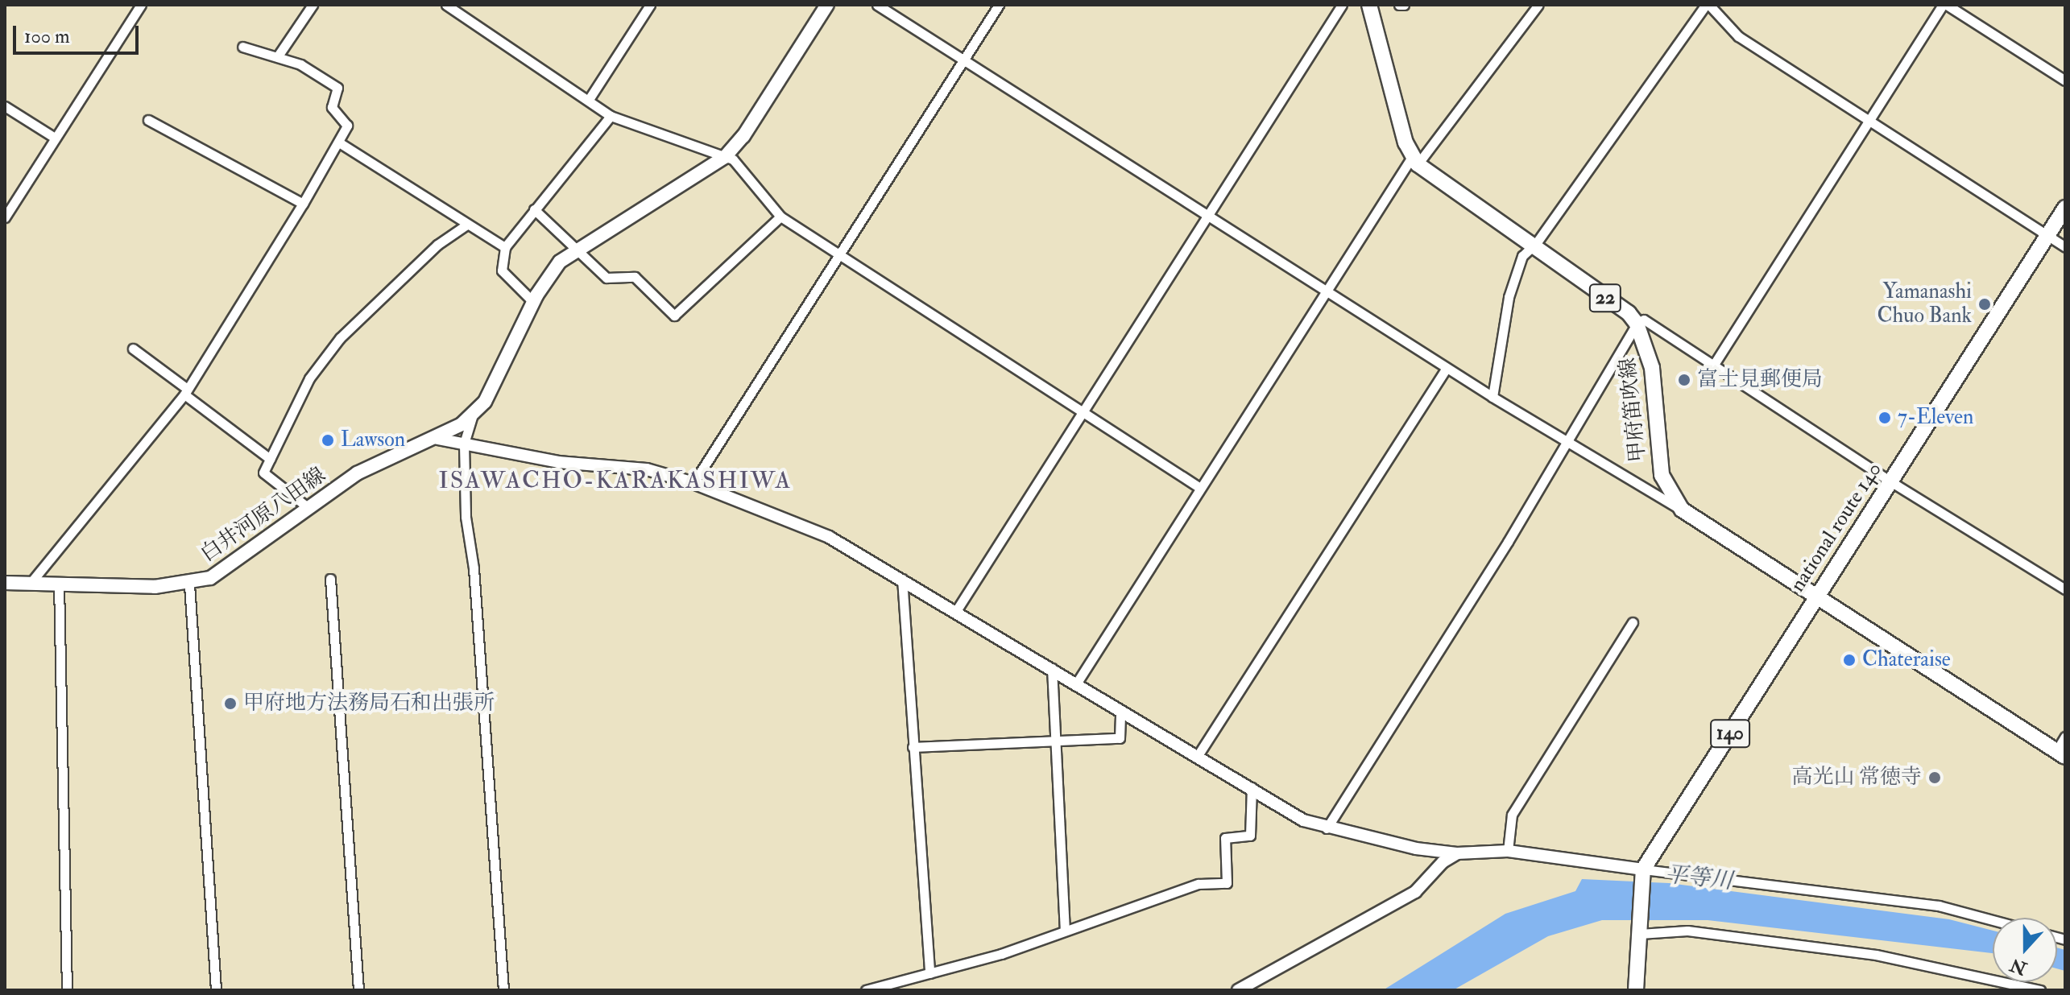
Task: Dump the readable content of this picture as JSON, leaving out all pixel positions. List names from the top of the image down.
{
  "streets": {
    "main road": [
      "22",
      "甲府笛吹線",
      "白井河原八田線",
      "national route 140",
      "140"
    ]
  },
  "crossings": [
    ["甲府笛吹線", "national route 140"]
  ],
  "districts": ["ISAWACHO-KARAKASHIWA"],
  "water": ["平等川"],
  "places": [
    "Yamanashi Chuo Bank",
    "富士見郵便局",
    "7-Eleven",
    "Lawson",
    "Chateraise",
    "甲府地方法務局石和出張所",
    "高光山 常徳寺"
  ],
  "scale_bar": "100 m",
  "north": "bottom"
}
